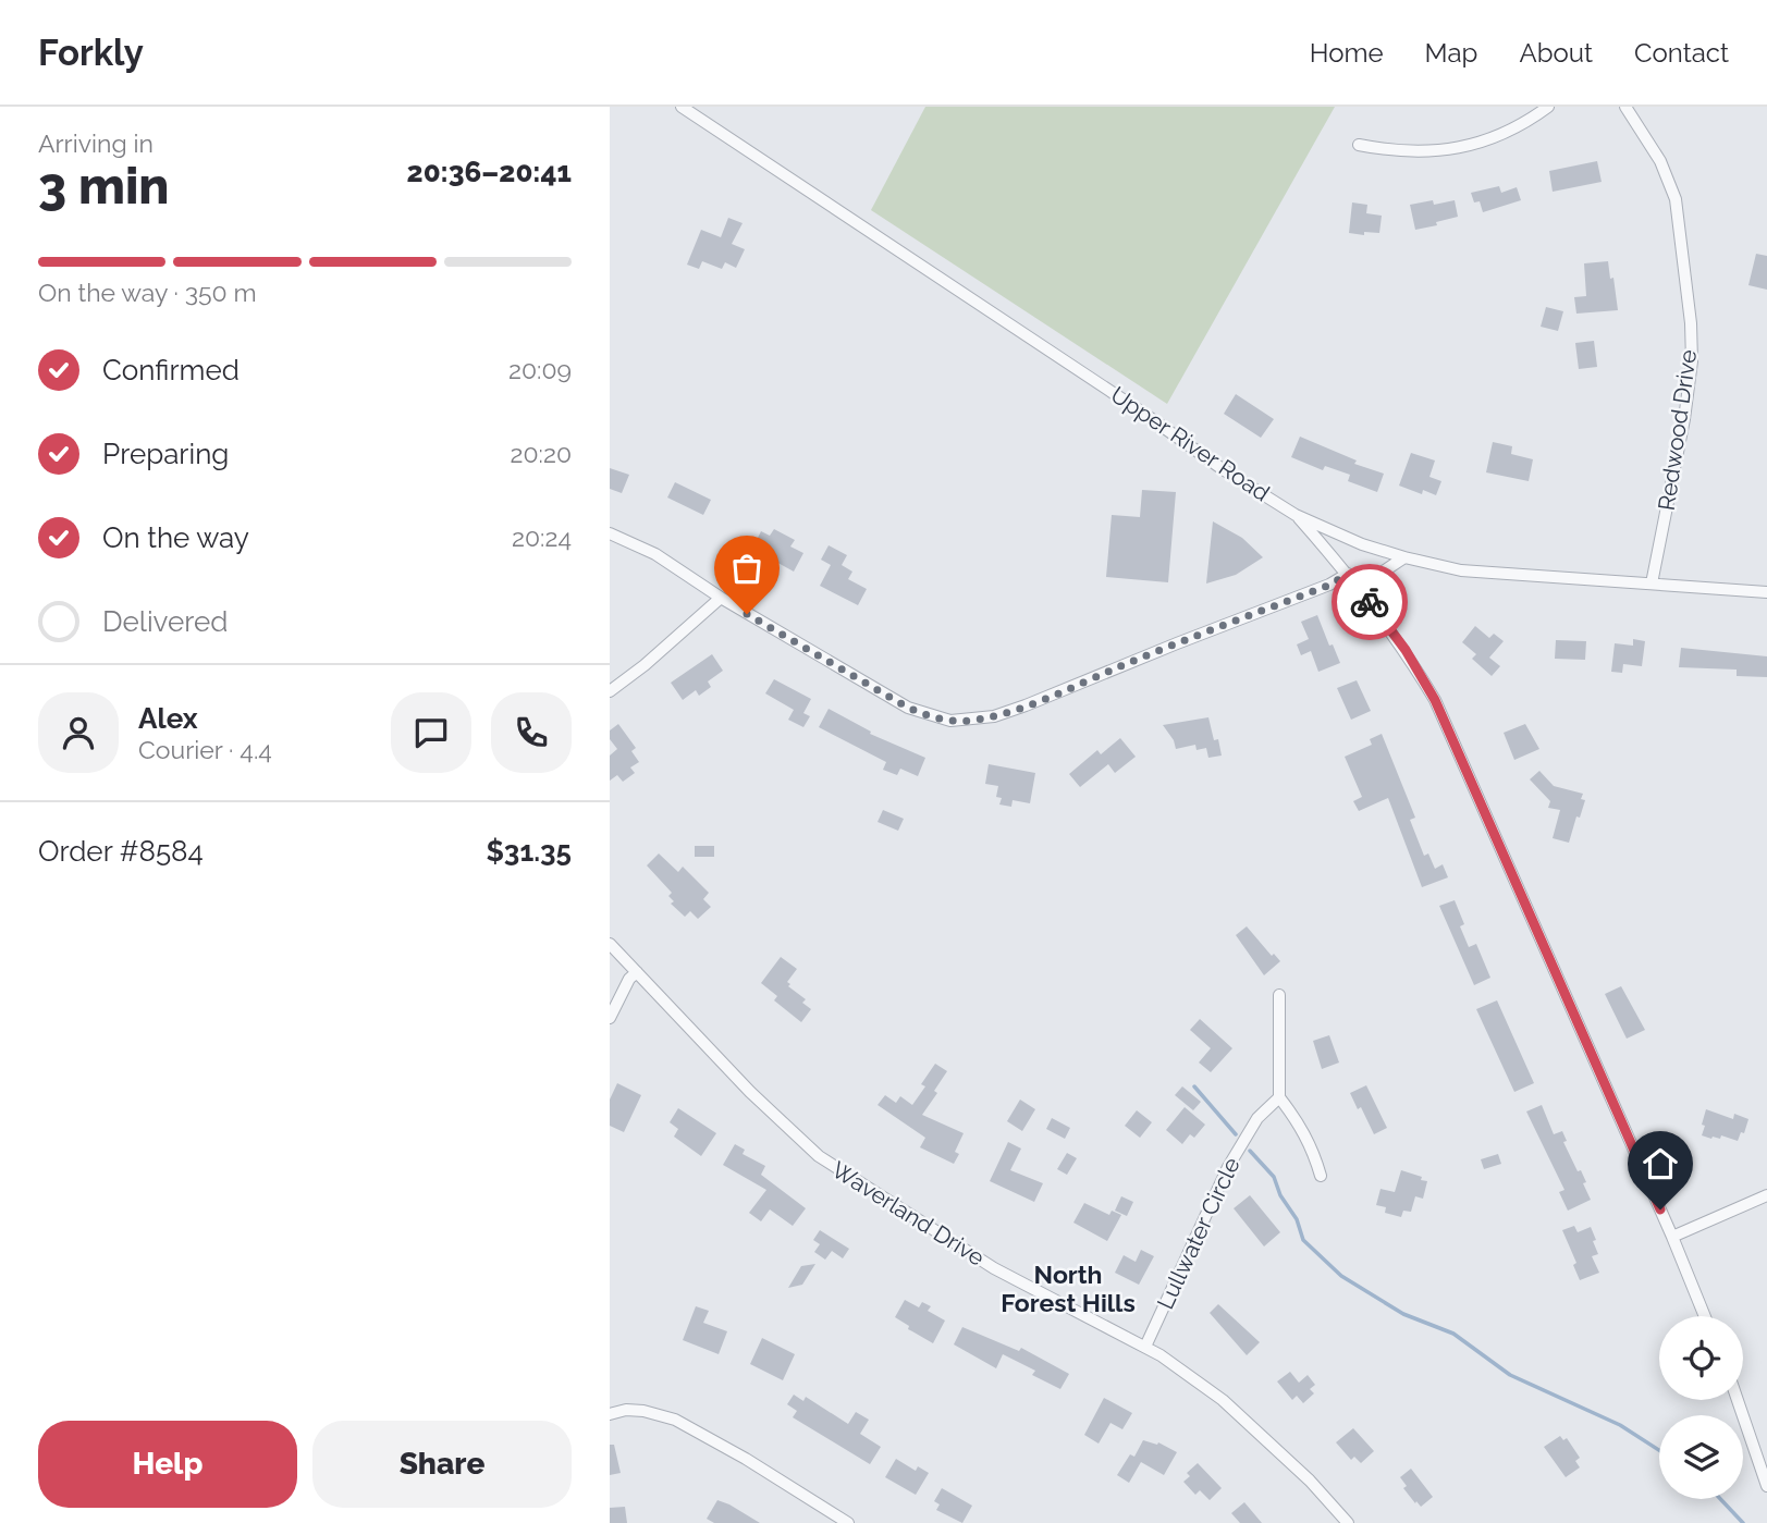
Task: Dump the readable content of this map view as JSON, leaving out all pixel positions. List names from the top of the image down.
{
  "streets": {
    "street": [
      "Redwood Drive",
      "Upper River Road",
      "Waverland Drive",
      "Lullwater Circle"
    ]
  },
  "crossings": [
    ["Redwood Drive", "Upper River Road"],
    ["Waverland Drive", "Lullwater Circle"]
  ],
  "districts": ["North Forest Hills"],
  "page": {
    "header": "Forkly",
    "nav": [
      "Home",
      "Map",
      "About",
      "Contact"
    ],
    "heading": ["3 min", "Arriving in", "20:36–20:41"],
    "panel": [
      "Alex",
      "Courier · 4.4",
      "Order #8584",
      "$31.35"
    ],
    "bar": "On the way · 350 m",
    "list": [
      ["Confirmed", "20:09"],
      ["Preparing", "20:20"],
      ["On the way", "20:24"],
      "Delivered"
    ],
    "buttons": ["Help", "Share"]
  }
}
